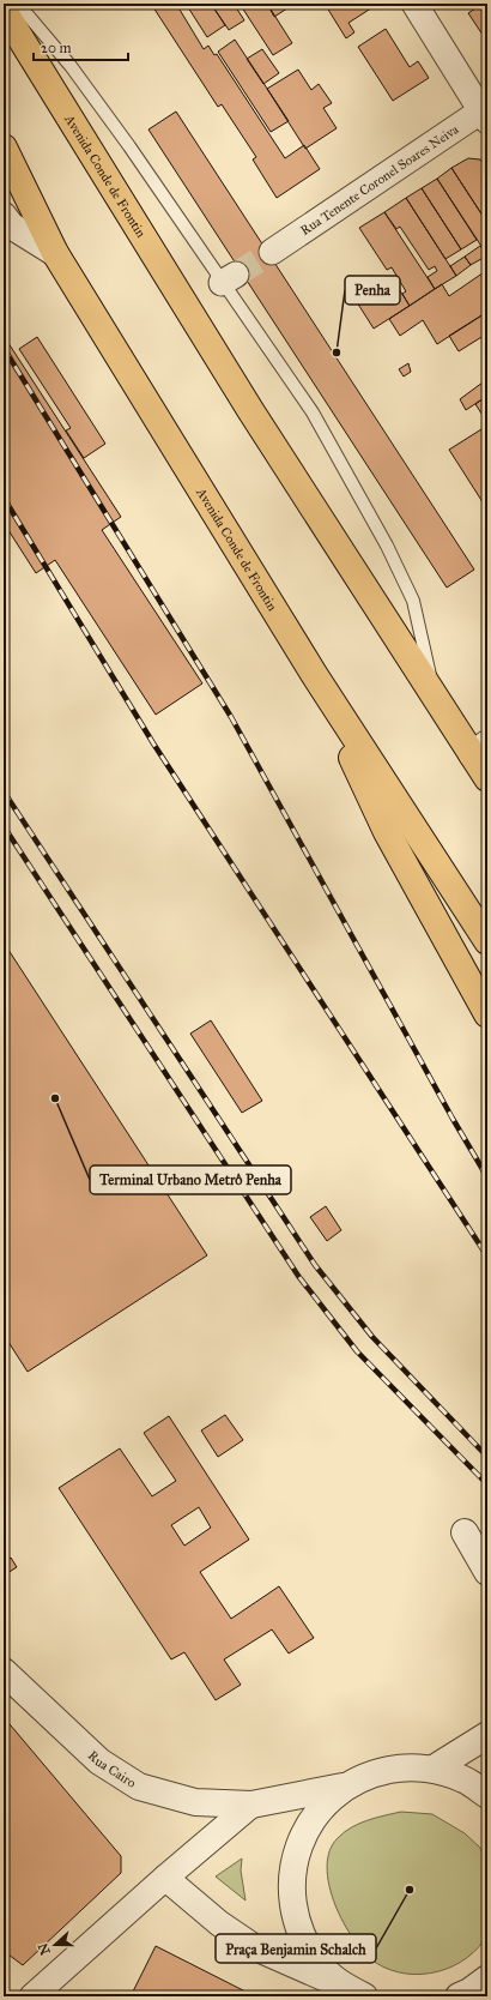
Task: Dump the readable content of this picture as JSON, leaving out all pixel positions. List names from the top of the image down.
{
  "streets": {
    "highway": ["Avenida Conde de Frontin"],
    "street": ["Rua Tenente Coronel Soares Neiva", "Rua Cairo"]
  },
  "places": ["Penha", "Terminal Urbano Metrô Penha", "Praça Benjamin Schalch"],
  "scale_bar": "20 m",
  "north": "left"
}
